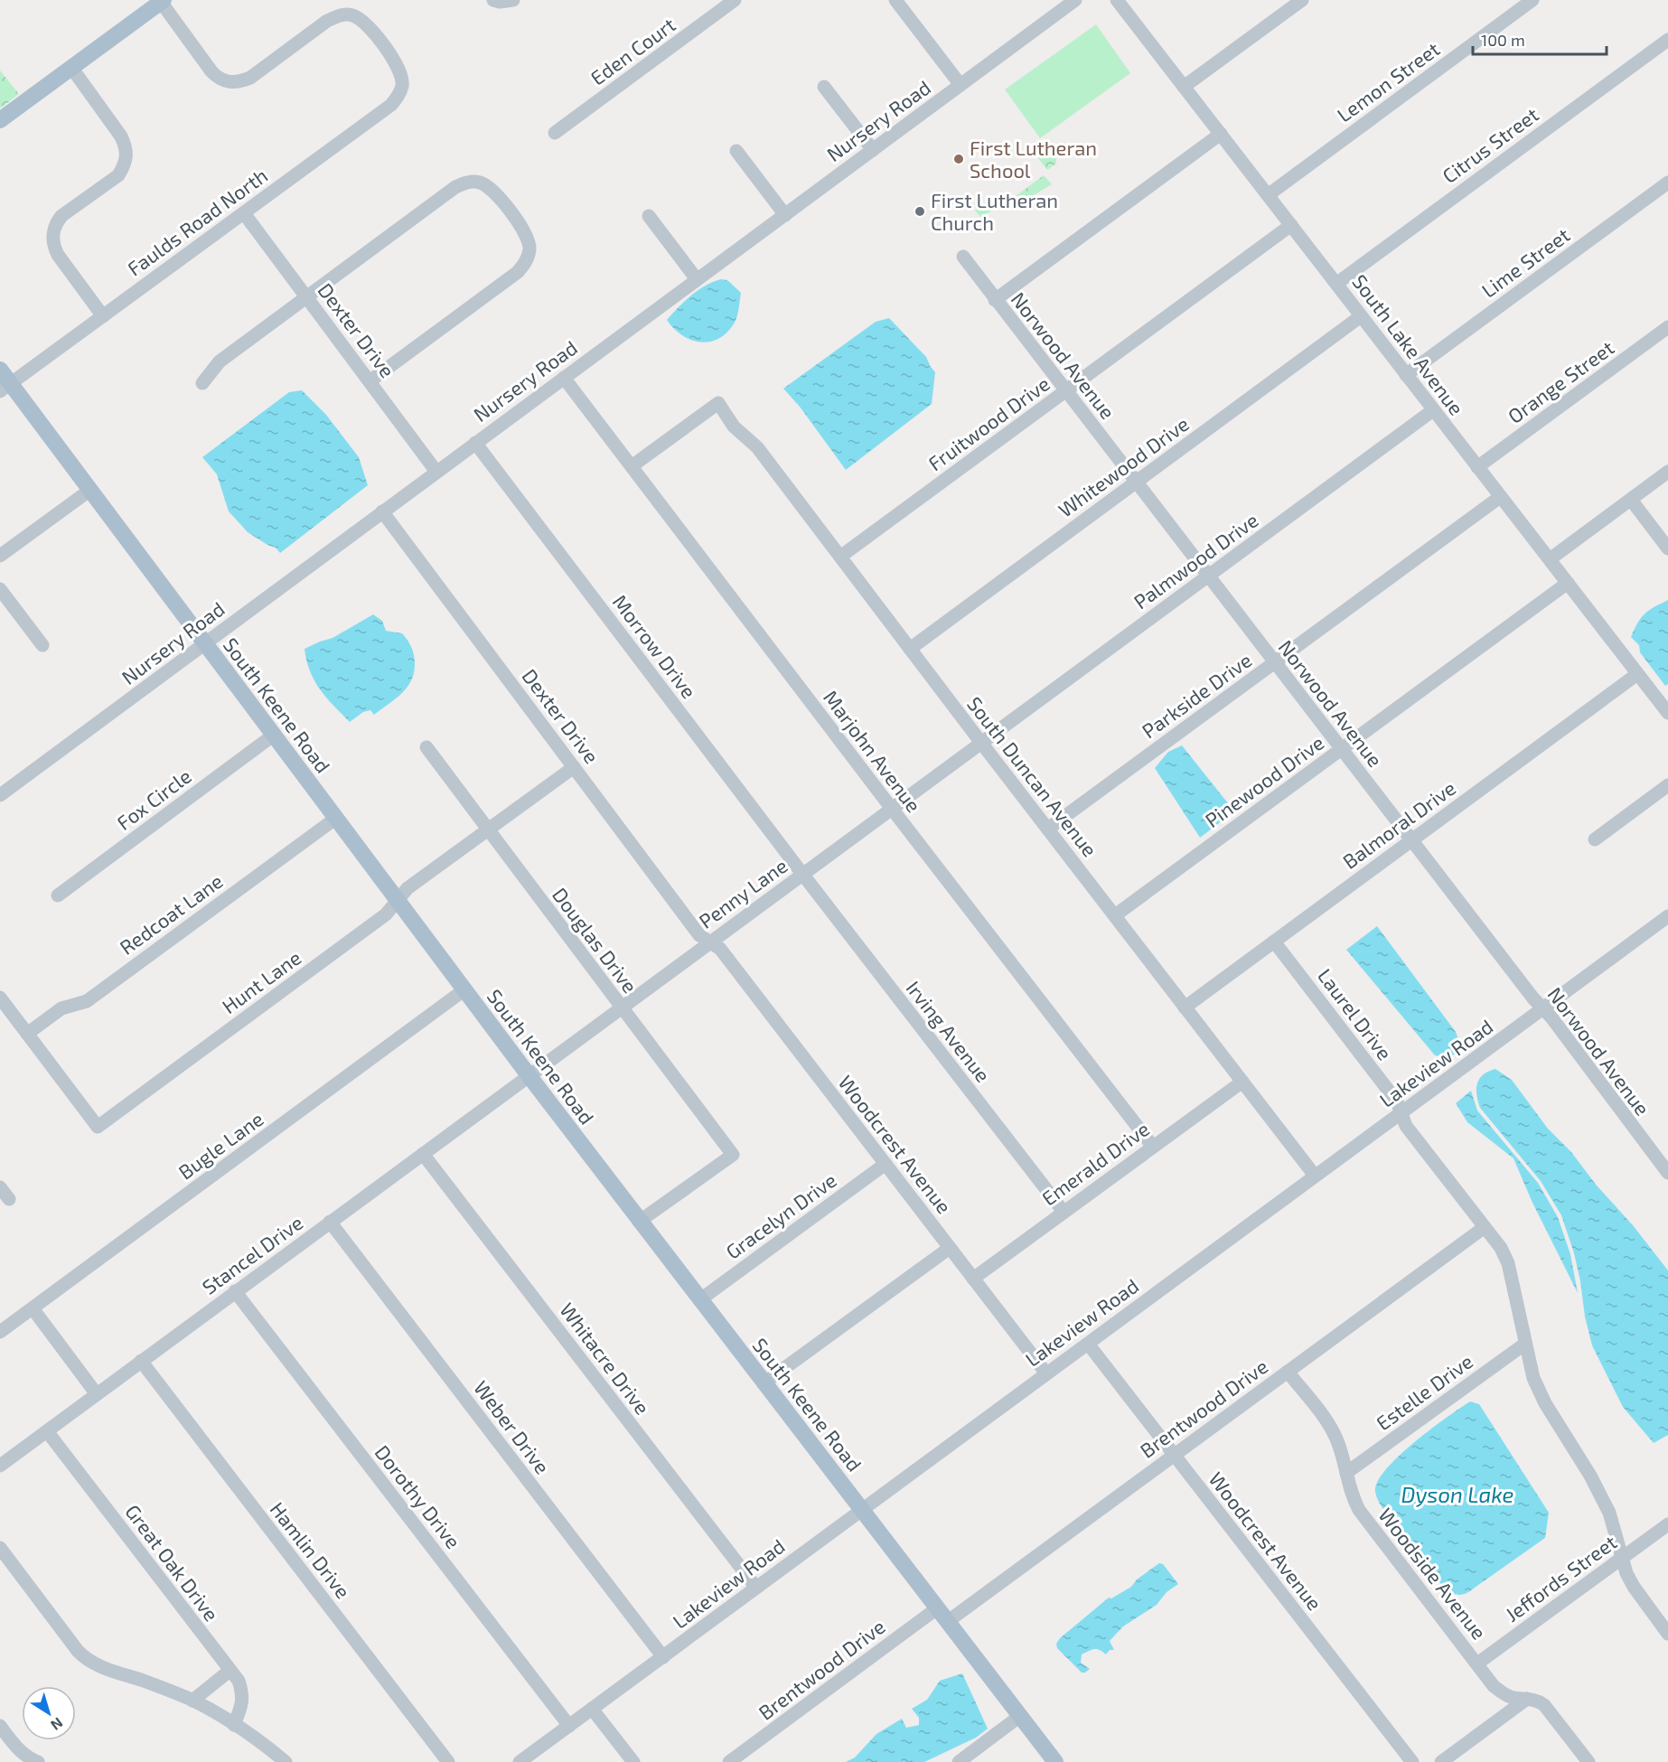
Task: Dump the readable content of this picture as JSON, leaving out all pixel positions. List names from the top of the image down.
{
  "streets": {
    "main road": ["South Keene Road"],
    "street": [
      "Eden Court",
      "Lemon Street",
      "Nursery Road",
      "Citrus Street",
      "Faulds Road North",
      "Lime Street",
      "Dexter Drive",
      "South Lake Avenue",
      "Norwood Avenue",
      "Orange Street",
      "Fruitwood Drive",
      "Whitewood Drive",
      "Palmwood Drive",
      "Morrow Drive",
      "Parkside Drive",
      "Marjohn Avenue",
      "South Duncan Avenue",
      "Pinewood Drive",
      "Fox Circle",
      "Balmoral Drive",
      "Penny Lane",
      "Redcoat Lane",
      "Douglas Drive",
      "Hunt Lane",
      "Laurel Drive",
      "Irving Avenue",
      "Lakeview Road",
      "Woodcrest Avenue",
      "Bugle Lane",
      "Emerald Drive",
      "Gracelyn Drive",
      "Stancel Drive",
      "Whitacre Drive",
      "Estelle Drive",
      "Brentwood Drive",
      "Weber Drive",
      "Dorothy Drive",
      "Hamlin Drive",
      "Great Oak Drive",
      "Woodside Avenue",
      "Jeffords Street"
    ]
  },
  "crossings": [
    ["Lemon Street", "South Lake Avenue"],
    ["Nursery Road", "Dexter Drive"],
    ["Nursery Road", "Morrow Drive"],
    ["Nursery Road", "South Keene Road"],
    ["Nursery Road", "Marjohn Avenue"],
    ["Citrus Street", "South Lake Avenue"],
    ["Faulds Road North", "Dexter Drive"],
    ["Faulds Road North", "South Keene Road"],
    ["Lime Street", "South Lake Avenue"],
    ["Dexter Drive", "Penny Lane"],
    ["Dexter Drive", "Hunt Lane"],
    ["Dexter Drive", "Woodcrest Avenue"],
    ["South Lake Avenue", "Orange Street"],
    ["South Lake Avenue", "Fruitwood Drive"],
    ["South Lake Avenue", "Whitewood Drive"],
    ["South Lake Avenue", "Palmwood Drive"],
    ["South Lake Avenue", "Parkside Drive"],
    ["South Lake Avenue", "Pinewood Drive"],
    ["South Lake Avenue", "Balmoral Drive"],
    ["Norwood Avenue", "Fruitwood Drive"],
    ["Norwood Avenue", "Whitewood Drive"],
    ["Norwood Avenue", "Palmwood Drive"],
    ["Norwood Avenue", "Parkside Drive"],
    ["Norwood Avenue", "Pinewood Drive"],
    ["Norwood Avenue", "Balmoral Drive"],
    ["Norwood Avenue", "Lakeview Road"],
    ["Fruitwood Drive", "South Duncan Avenue"],
    ["Whitewood Drive", "South Duncan Avenue"],
    ["Palmwood Drive", "South Duncan Avenue"],
    ["Palmwood Drive", "Penny Lane"],
    ["Morrow Drive", "Penny Lane"],
    ["Morrow Drive", "Irving Avenue"],
    ["Parkside Drive", "South Duncan Avenue"],
    ["South Keene Road", "Fox Circle"],
    ["South Keene Road", "Penny Lane"],
    ["South Keene Road", "Redcoat Lane"],
    ["South Keene Road", "Douglas Drive"],
    ["South Keene Road", "Hunt Lane"],
    ["South Keene Road", "Lakeview Road"],
    ["South Keene Road", "Bugle Lane"],
    ["South Keene Road", "Gracelyn Drive"],
    ["South Keene Road", "Stancel Drive"],
    ["South Keene Road", "Brentwood Drive"],
    ["Marjohn Avenue", "South Duncan Avenue"],
    ["Marjohn Avenue", "Penny Lane"],
    ["Marjohn Avenue", "Emerald Drive"],
    ["South Duncan Avenue", "Pinewood Drive"],
    ["South Duncan Avenue", "Balmoral Drive"],
    ["South Duncan Avenue", "Penny Lane"],
    ["South Duncan Avenue", "Lakeview Road"],
    ["South Duncan Avenue", "Emerald Drive"],
    ["Balmoral Drive", "Laurel Drive"],
    ["Penny Lane", "Douglas Drive"],
    ["Penny Lane", "Irving Avenue"],
    ["Penny Lane", "Woodcrest Avenue"],
    ["Penny Lane", "Stancel Drive"],
    ["Redcoat Lane", "Hunt Lane"],
    ["Douglas Drive", "Hunt Lane"],
    ["Laurel Drive", "Lakeview Road"],
    ["Irving Avenue", "Emerald Drive"],
    ["Lakeview Road", "Woodcrest Avenue"],
    ["Lakeview Road", "Whitacre Drive"],
    ["Lakeview Road", "Weber Drive"],
    ["Lakeview Road", "Dorothy Drive"],
    ["Woodcrest Avenue", "Emerald Drive"],
    ["Woodcrest Avenue", "Gracelyn Drive"],
    ["Woodcrest Avenue", "Brentwood Drive"],
    ["Stancel Drive", "Whitacre Drive"],
    ["Stancel Drive", "Weber Drive"],
    ["Stancel Drive", "Dorothy Drive"],
    ["Stancel Drive", "Hamlin Drive"],
    ["Stancel Drive", "Great Oak Drive"],
    ["Estelle Drive", "Woodside Avenue"],
    ["Brentwood Drive", "Woodside Avenue"],
    ["Woodside Avenue", "Jeffords Street"]
  ],
  "water": ["Dyson Lake"],
  "places": ["First Lutheran School", "First Lutheran Church"],
  "scale_bar": "100 m",
  "north": "bottom right"
}
